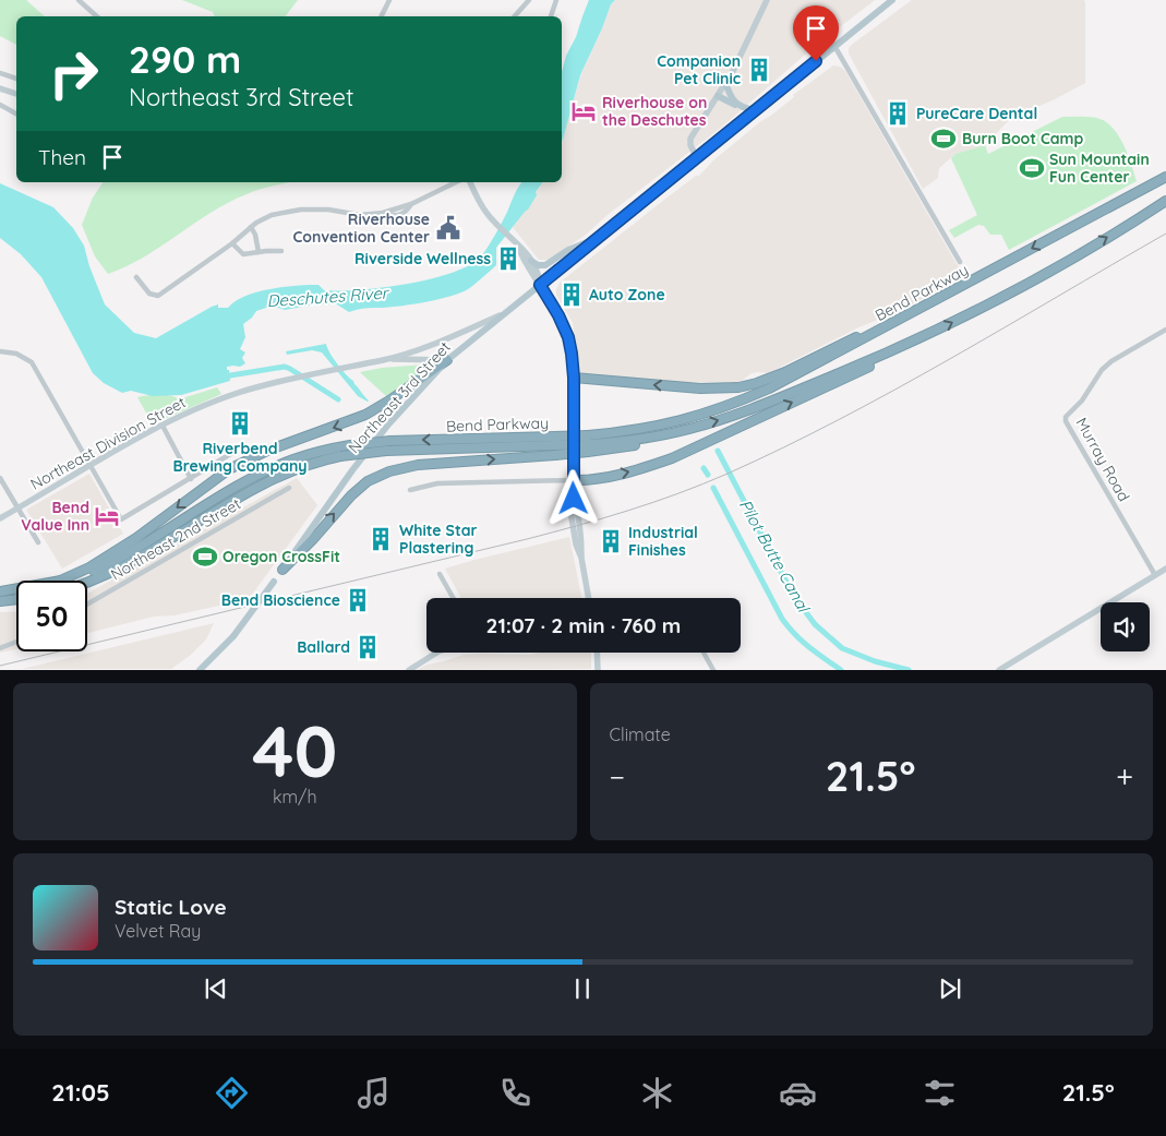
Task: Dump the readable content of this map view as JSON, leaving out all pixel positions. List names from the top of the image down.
{
  "streets": {
    "highway": ["Bend Parkway"],
    "main road": ["Northeast 3rd Street", "Northeast Division Street"],
    "street": ["Murray Road", "Northeast 2nd Street"]
  },
  "water": ["Deschutes River", "Pilot Butte Canal"],
  "places": {
    "building": [
      "Companion Pet Clinic",
      "PureCare Dental",
      "Riverside Wellness",
      "Auto Zone",
      "Riverbend Brewing Company",
      "White Star Plastering",
      "Industrial Finishes",
      "Bend Bioscience",
      "Ballard"
    ],
    "hotel": ["Riverhouse on the Deschutes", "Bend Value Inn"],
    "sports": ["Burn Boot Camp", "Sun Mountain Fun Center", "Oregon CrossFit"],
    "public building": ["Riverhouse Convention Center"]
  },
  "page": {
    "turn": ["290 m", "Northeast 3rd Street"],
    "then": "Then",
    "limit": "50",
    "trip": "21:07 · 2 min · 760 m",
    "tile": [
      ["40", "km/h"],
      "Climate"
    ],
    "heat": ["−", "21.5°", "+"],
    "song": ["Static Love", "Velvet Ray"],
    "tabs": ["21:05", "21.5°"]
  }
}
